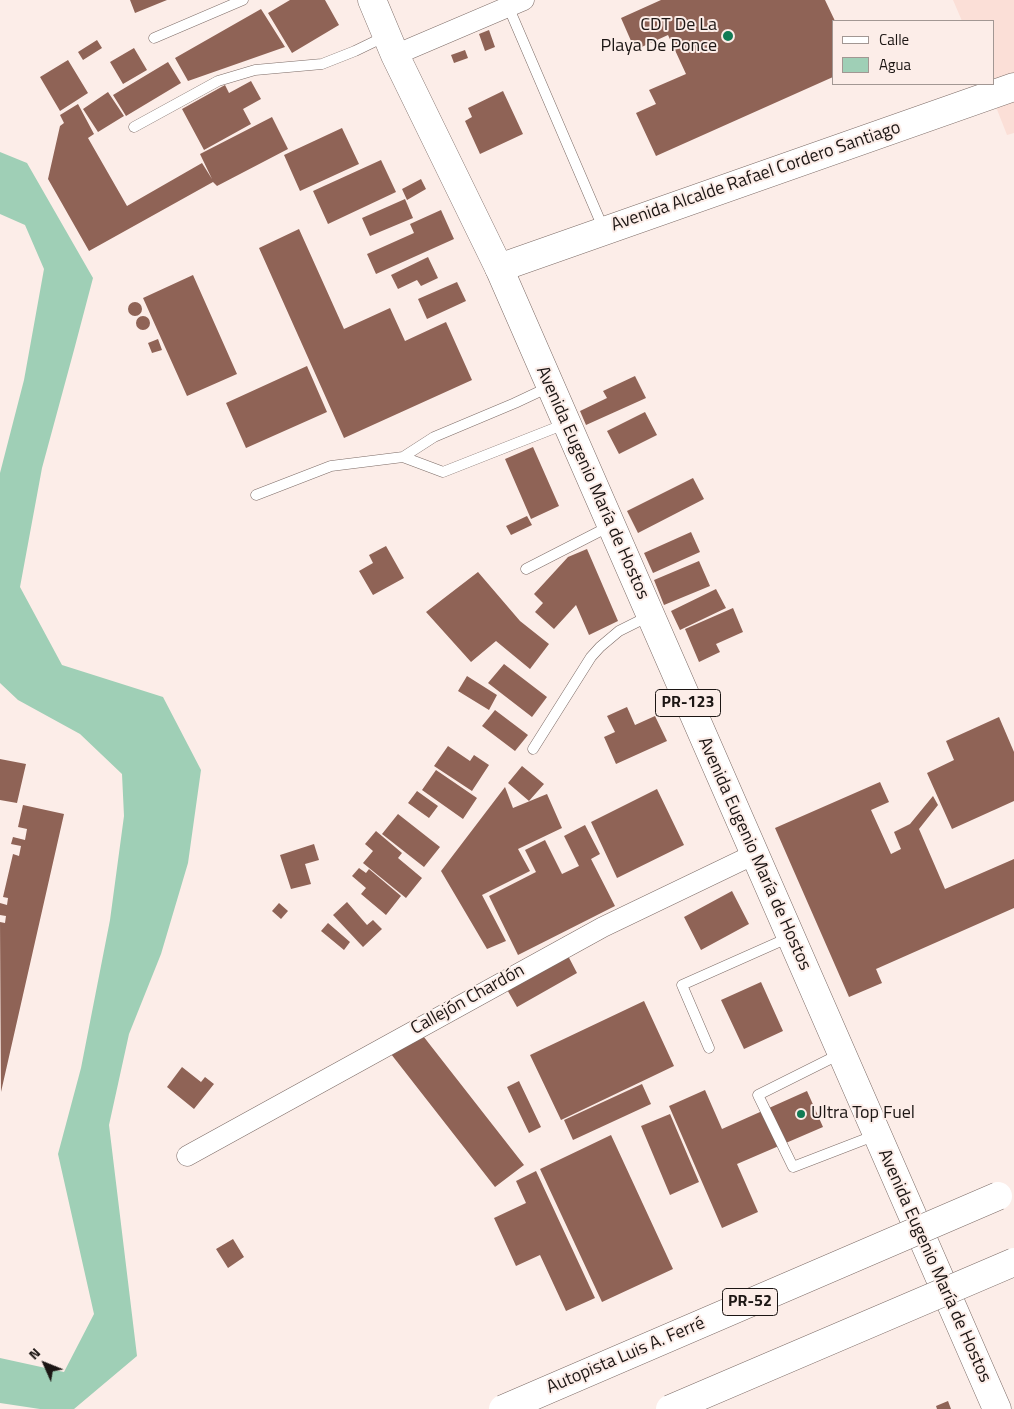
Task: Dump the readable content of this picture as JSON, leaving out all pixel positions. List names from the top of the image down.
{
  "streets": {
    "main road": [
      "Avenida Alcalde Rafael Cordero Santiago",
      "Avenida Eugenio María de Hostos",
      "PR-123",
      "PR-52",
      "Autopista Luis A. Ferré"
    ],
    "street": ["Callejón Chardón"]
  },
  "crossings": [
    ["Avenida Alcalde Rafael Cordero Santiago", "Avenida Eugenio María de Hostos"],
    ["Avenida Eugenio María de Hostos", "Callejón Chardón"]
  ],
  "places": ["CDT De La Playa De Ponce", "Ultra Top Fuel"],
  "legend": ["Calle", "Agua"],
  "north": "top left"
}
